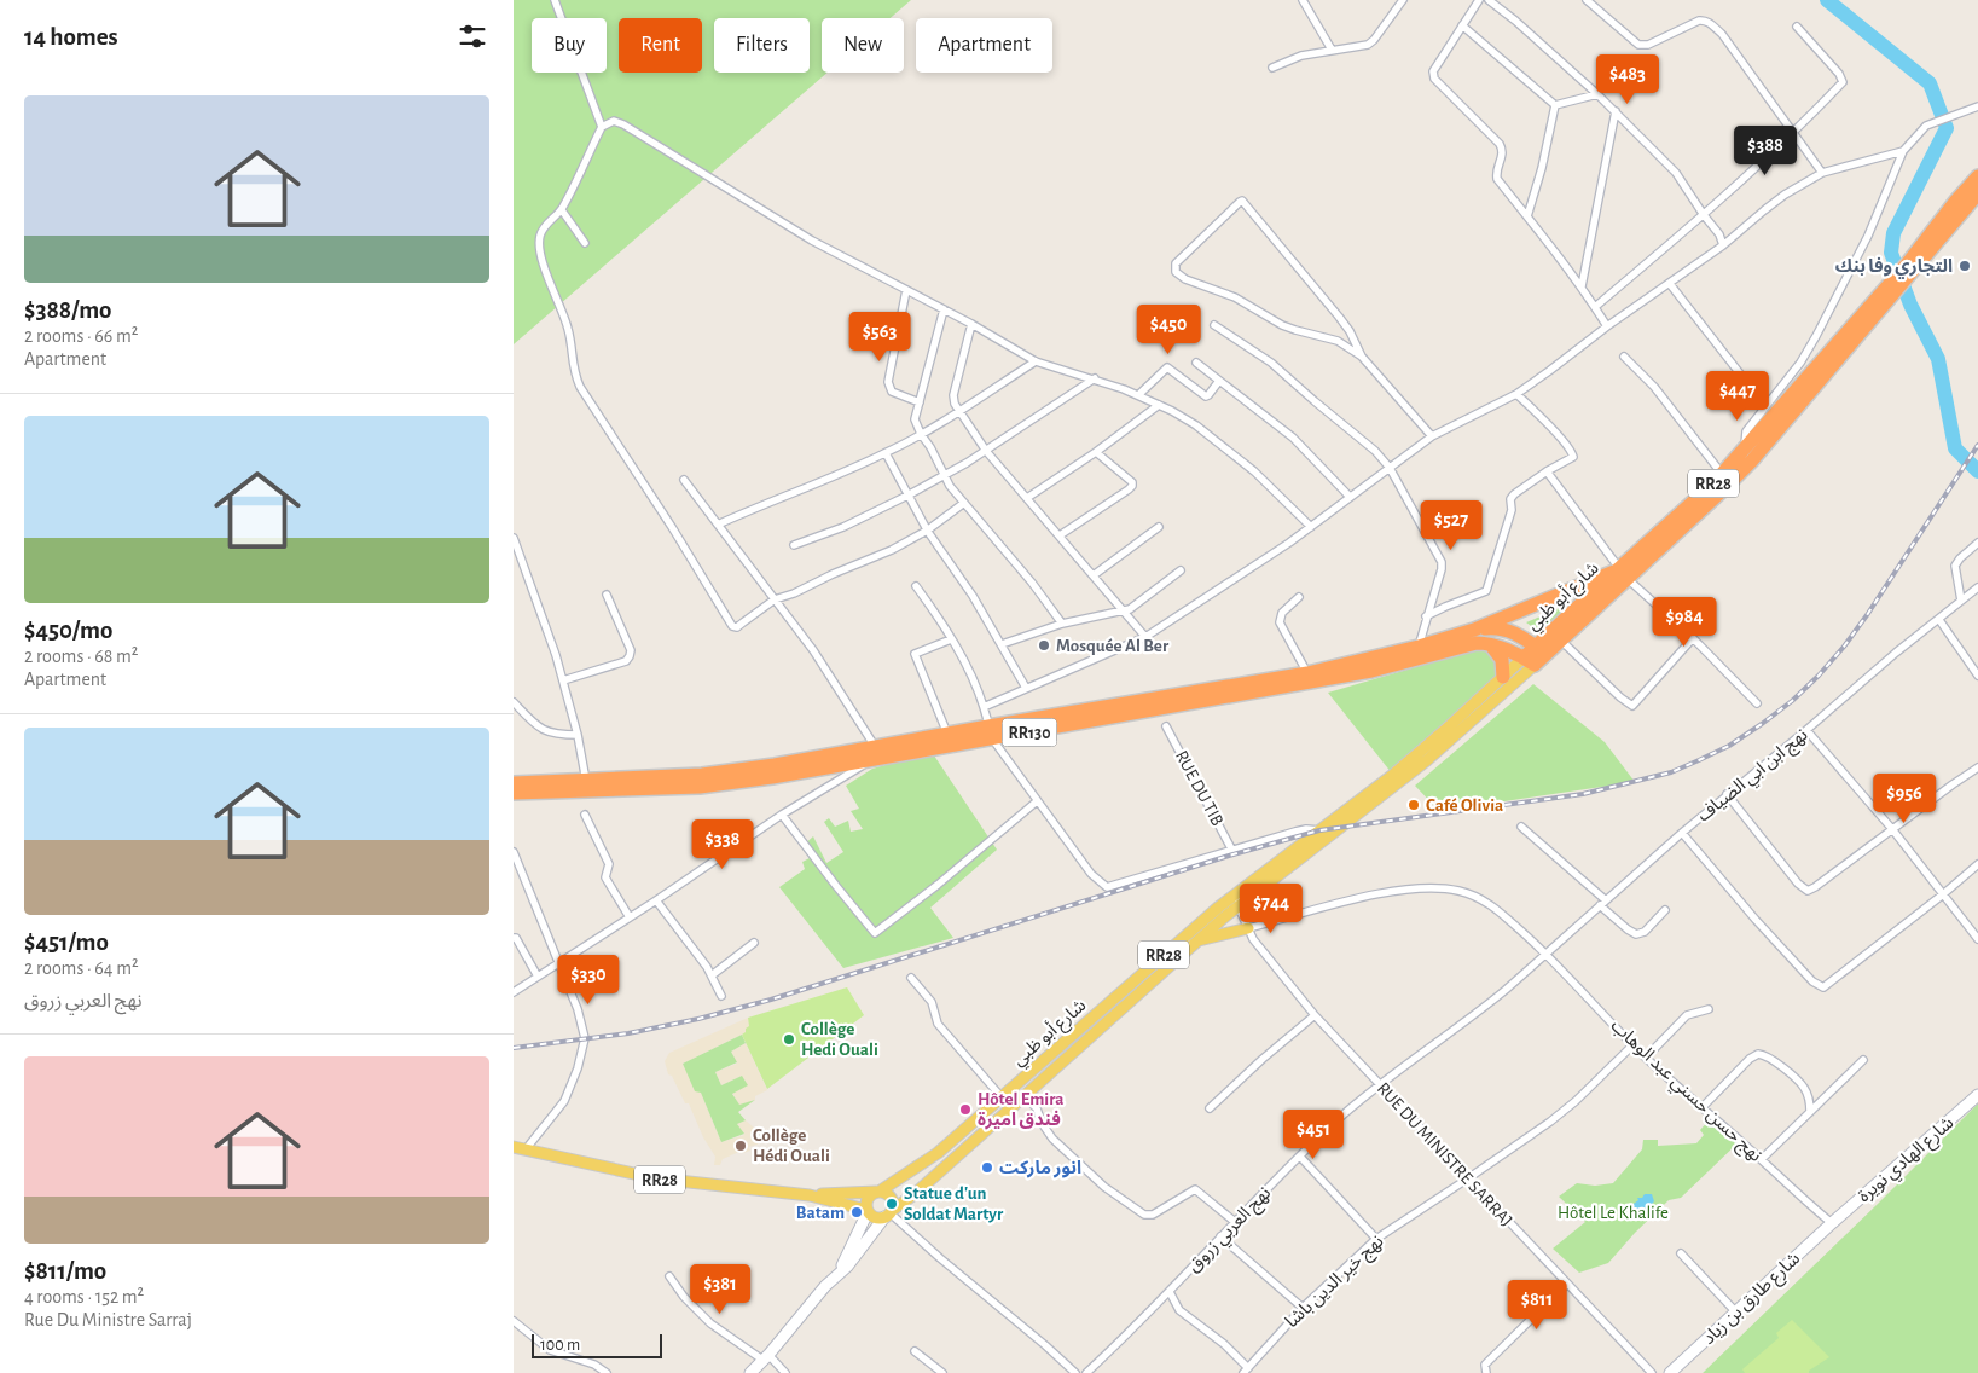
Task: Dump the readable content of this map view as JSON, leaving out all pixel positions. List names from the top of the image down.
{
  "streets": {
    "highway": ["RR28", "شارع أبو ظبي", "RR130"],
    "street": [
      "نهج ابن ابي الضياف",
      "RUE DU TIB",
      "نهج حسن حسني عبد الوهاب",
      "RUE DU MINISTRE SARRAJ",
      "شارع الهادي نويرة",
      "نهج العربي زروق",
      "نهج خير الدين باشا",
      "شارع طارق بن زياد"
    ]
  },
  "crossings": [
    ["RR28", "شارع أبو ظبي"],
    ["شارع أبو ظبي", "RR130"],
    ["شارع أبو ظبي", "RUE DU MINISTRE SARRAJ"],
    ["نهج ابن ابي الضياف", "نهج حسن حسني عبد الوهاب"],
    ["نهج ابن ابي الضياف", "نهج العربي زروق"],
    ["نهج حسن حسني عبد الوهاب", "RUE DU MINISTRE SARRAJ"],
    ["نهج حسن حسني عبد الوهاب", "شارع الهادي نويرة"],
    ["نهج حسن حسني عبد الوهاب", "نهج العربي زروق"],
    ["نهج حسن حسني عبد الوهاب", "نهج خير الدين باشا"],
    ["نهج حسن حسني عبد الوهاب", "شارع طارق بن زياد"],
    ["RUE DU MINISTRE SARRAJ", "نهج العربي زروق"],
    ["RUE DU MINISTRE SARRAJ", "نهج خير الدين باشا"],
    ["شارع الهادي نويرة", "شارع طارق بن زياد"]
  ],
  "parks": ["Hôtel Le Khalife"],
  "places": [
    "التجاري وفا بنك",
    "Mosquée Al Ber",
    "Café Olivia",
    "Collège Hedi Ouali",
    "Hôtel Emira فندق اميرة",
    "Collège Hédi Ouali",
    "انور ماركت",
    "Statue d'un Soldat Martyr",
    "Batam"
  ],
  "scale_bar": "100 m",
  "page": {
    "heading": "14 homes",
    "chip": [
      "Buy",
      "Rent",
      "Filters",
      "New",
      "Apartment"
    ],
    "price": [
      "$483",
      "$388",
      "$450",
      "$563",
      "$447",
      "$527",
      "$984",
      "$956",
      "$338",
      "$744",
      "$330",
      "$451",
      "$381",
      "$811"
    ],
    "list": [
      {
        "name": "$388/mo",
        "note": "2 rooms · 66 m² · Apartment"
      },
      {
        "name": "$450/mo",
        "note": "2 rooms · 68 m² · Apartment"
      },
      {
        "name": "$451/mo",
        "note": "2 rooms · 64 m² · نهج العربي زروق"
      },
      {
        "name": "$811/mo",
        "note": "4 rooms · 152 m² · Rue Du Ministre Sarraj"
      }
    ],
    "scale": "100 m"
  }
}
